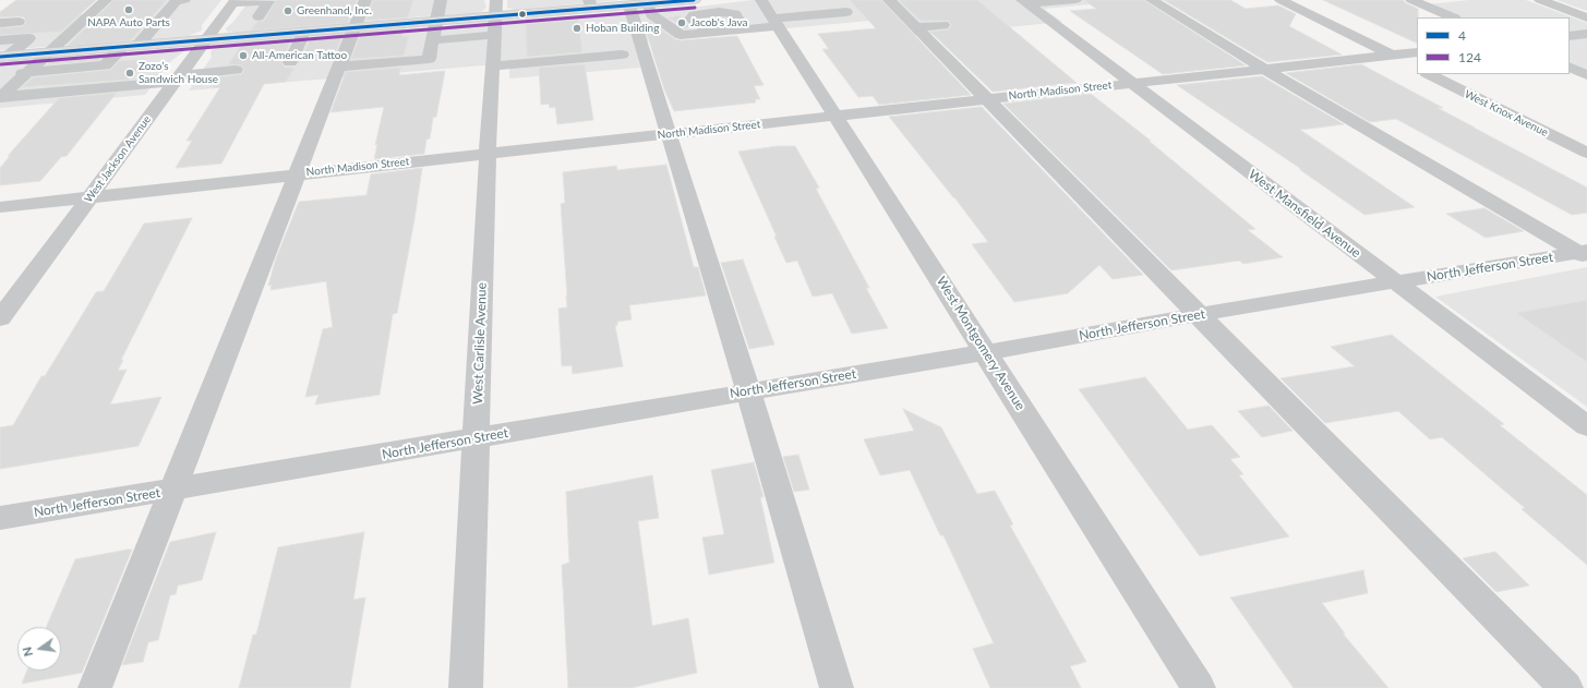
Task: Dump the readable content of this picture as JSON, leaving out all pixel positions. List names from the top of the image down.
{
  "streets": {
    "street": [
      "North Madison Street",
      "West Knox Avenue",
      "West Jackson Avenue",
      "West Mansfield Avenue",
      "North Jefferson Street",
      "West Carlisle Avenue",
      "West Montgomery Avenue"
    ]
  },
  "crossings": [
    ["North Madison Street", "West Jackson Avenue"],
    ["North Madison Street", "West Mansfield Avenue"],
    ["North Madison Street", "West Carlisle Avenue"],
    ["North Madison Street", "West Montgomery Avenue"],
    ["West Mansfield Avenue", "North Jefferson Street"],
    ["North Jefferson Street", "West Carlisle Avenue"],
    ["North Jefferson Street", "West Montgomery Avenue"]
  ],
  "places": [
    "NAPA Auto Parts",
    "Greenhand, Inc.",
    "Jacob's Java",
    "Hoban Building",
    "All-American Tattoo",
    "Zozo’s Sandwich House"
  ],
  "lines": ["transit line 4", "transit line 124"],
  "legend": ["4", "124"],
  "north": "left"
}
